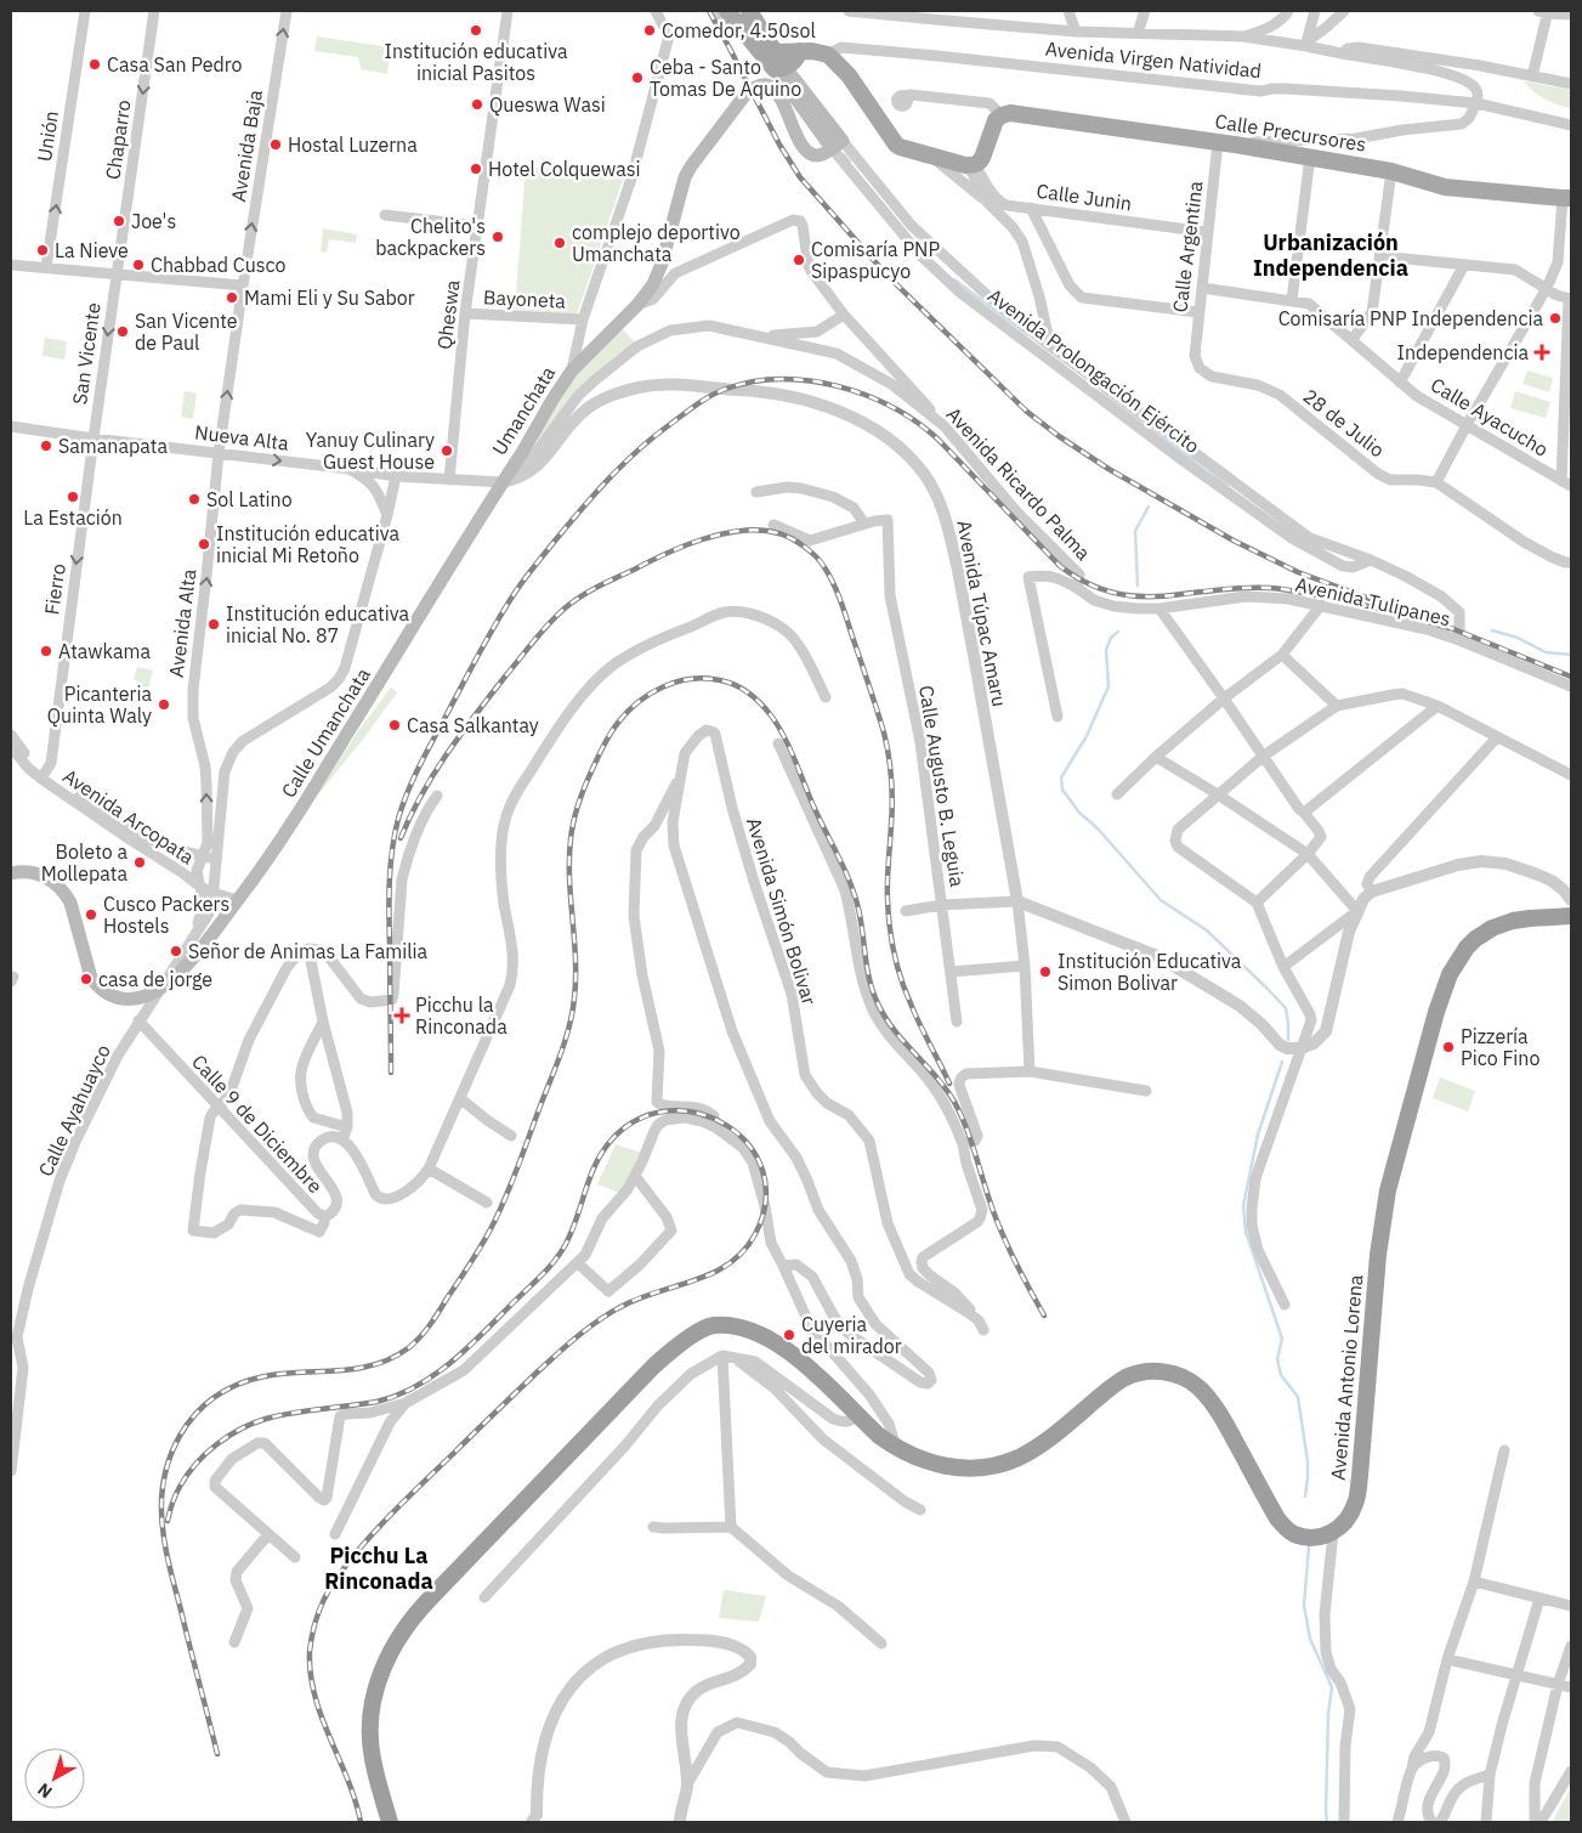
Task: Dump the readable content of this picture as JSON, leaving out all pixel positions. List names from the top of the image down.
{
  "streets": {
    "highway": ["Avenida Antonio Lorena"],
    "main road": ["Calle Precursores", "Umanchata", "Calle Umanchata"],
    "street": [
      "Avenida Virgen Natividad",
      "Unión",
      "Chaparro",
      "Avenida Baja",
      "Calle Junin",
      "Calle Argentina",
      "Bayoneta",
      "Qheswa",
      "San Vicente",
      "Avenida Prolongación Ejército",
      "Calle Ayacucho",
      "28 de Julio",
      "Nueva Alta",
      "Avenida Ricardo Palma",
      "Fierro",
      "Avenida Tulipanes",
      "Avenida Túpac Amaru",
      "Avenida Alta",
      "Calle Augusto B. Leguia",
      "Avenida Arcopata",
      "Avenida Simón Bolivar",
      "Calle Ayahuayco",
      "Calle 9 de Diciembre"
    ]
  },
  "crossings": [
    ["Calle Precursores", "Calle Argentina"],
    ["Chaparro", "San Vicente"],
    ["Avenida Baja", "Avenida Alta"],
    ["Calle Junin", "Calle Argentina"],
    ["Calle Argentina", "Calle Ayacucho"],
    ["Calle Argentina", "28 de Julio"],
    ["Bayoneta", "Qheswa"],
    ["Bayoneta", "Umanchata"],
    ["Qheswa", "Nueva Alta"],
    ["San Vicente", "Nueva Alta"],
    ["San Vicente", "Fierro"],
    ["Avenida Prolongación Ejército", "Avenida Tulipanes"],
    ["Umanchata", "Nueva Alta"],
    ["Umanchata", "Avenida Túpac Amaru"],
    ["Umanchata", "Calle Umanchata"],
    ["Nueva Alta", "Fierro"],
    ["Nueva Alta", "Avenida Túpac Amaru"],
    ["Nueva Alta", "Avenida Alta"],
    ["Nueva Alta", "Calle Umanchata"],
    ["Avenida Ricardo Palma", "Avenida Tulipanes"],
    ["Avenida Ricardo Palma", "Avenida Túpac Amaru"],
    ["Fierro", "Avenida Arcopata"],
    ["Avenida Túpac Amaru", "Calle Umanchata"],
    ["Avenida Alta", "Avenida Arcopata"],
    ["Avenida Alta", "Calle Ayahuayco"],
    ["Calle Umanchata", "Avenida Arcopata"],
    ["Calle Umanchata", "Calle Ayahuayco"],
    ["Calle Ayahuayco", "Calle 9 de Diciembre"]
  ],
  "one_way": [
    "Unión",
    "Chaparro",
    "Avenida Baja",
    "San Vicente",
    "Fierro",
    "Avenida Alta"
  ],
  "districts": ["Urbanización Independencia", "Picchu La Rinconada"],
  "places": {
    "other": [
      "Institución educativa inicial Pasitos",
      "Comedor, 4.50sol",
      "Casa San Pedro",
      "Ceba - Santo Tomas De Aquino",
      "Queswa Wasi",
      "Hostal Luzerna",
      "Hotel Colquewasi",
      "Joe's",
      "Chelito's backpackers",
      "complejo deportivo Umanchata",
      "La Nieve",
      "Comisaría PNP Sipaspucyo",
      "Chabbad Cusco",
      "Mami Eli y Su Sabor",
      "Comisaría PNP Independencia",
      "San Vicente de Paul",
      "Samanapata",
      "Yanuy Culinary Guest House",
      "La Estación",
      "Sol Latino",
      "Institución educativa inicial Mi Retoño",
      "Institución educativa inicial No. 87",
      "Atawkama",
      "Picanteria Quinta Waly",
      "Casa Salkantay",
      "Boleto a Mollepata",
      "Cusco Packers Hostels",
      "Señor de Animas La Familia",
      "Institución Educativa Simon Bolivar",
      "casa de jorge",
      "Pizzería Pico Fino",
      "Cuyeria del mirador"
    ],
    "health": ["Independencia", "Picchu la Rinconada"]
  },
  "north": "bottom left"
}
